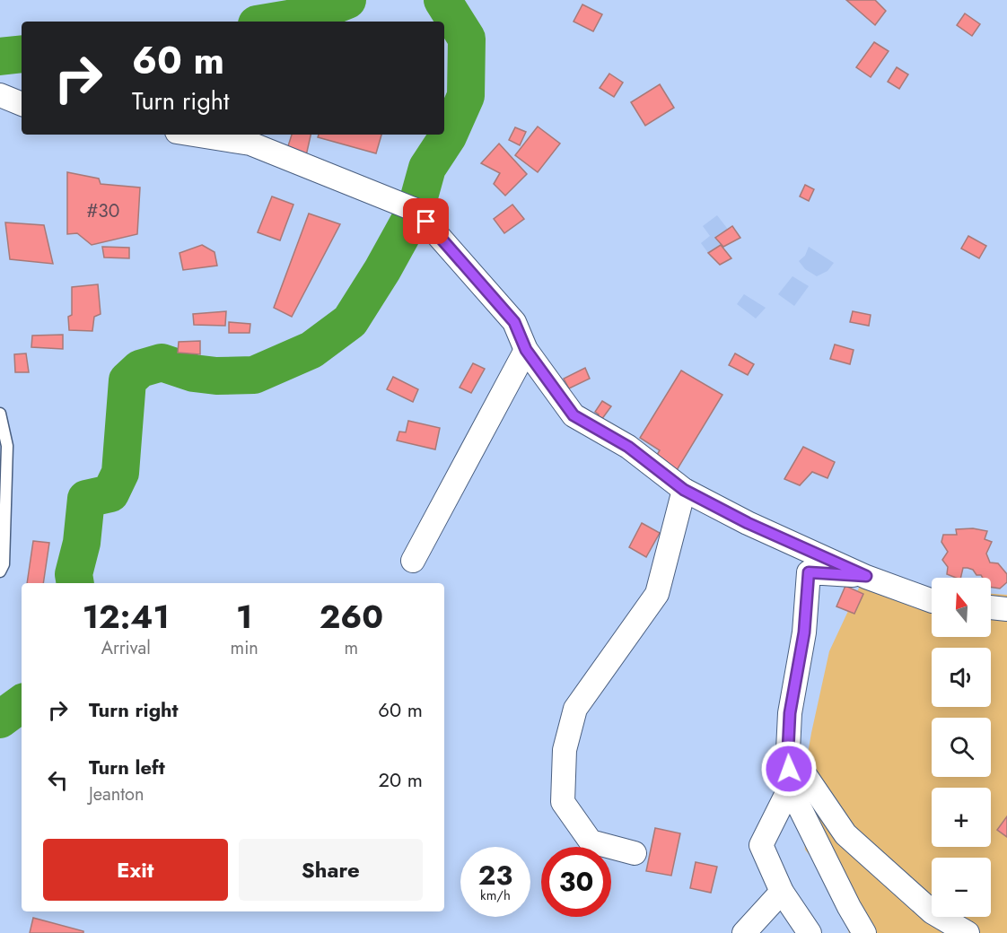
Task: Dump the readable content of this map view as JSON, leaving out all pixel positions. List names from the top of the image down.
{
  "house_numbers": ["#30"],
  "north": "top",
  "page": {
    "turn": ["60 m", "Turn right"],
    "map_buttons": ["+", "−"],
    "eta": [
      "12:41",
      "Arrival",
      "1",
      "min",
      "260",
      "m"
    ],
    "list": [
      {
        "name": "Turn right",
        "value": "60 m"
      },
      {
        "name": "Turn left",
        "note": "Jeanton",
        "value": "20 m"
      }
    ],
    "buttons": ["Exit", "Share"],
    "speed": "23 km/h",
    "limit": "30"
  }
}
